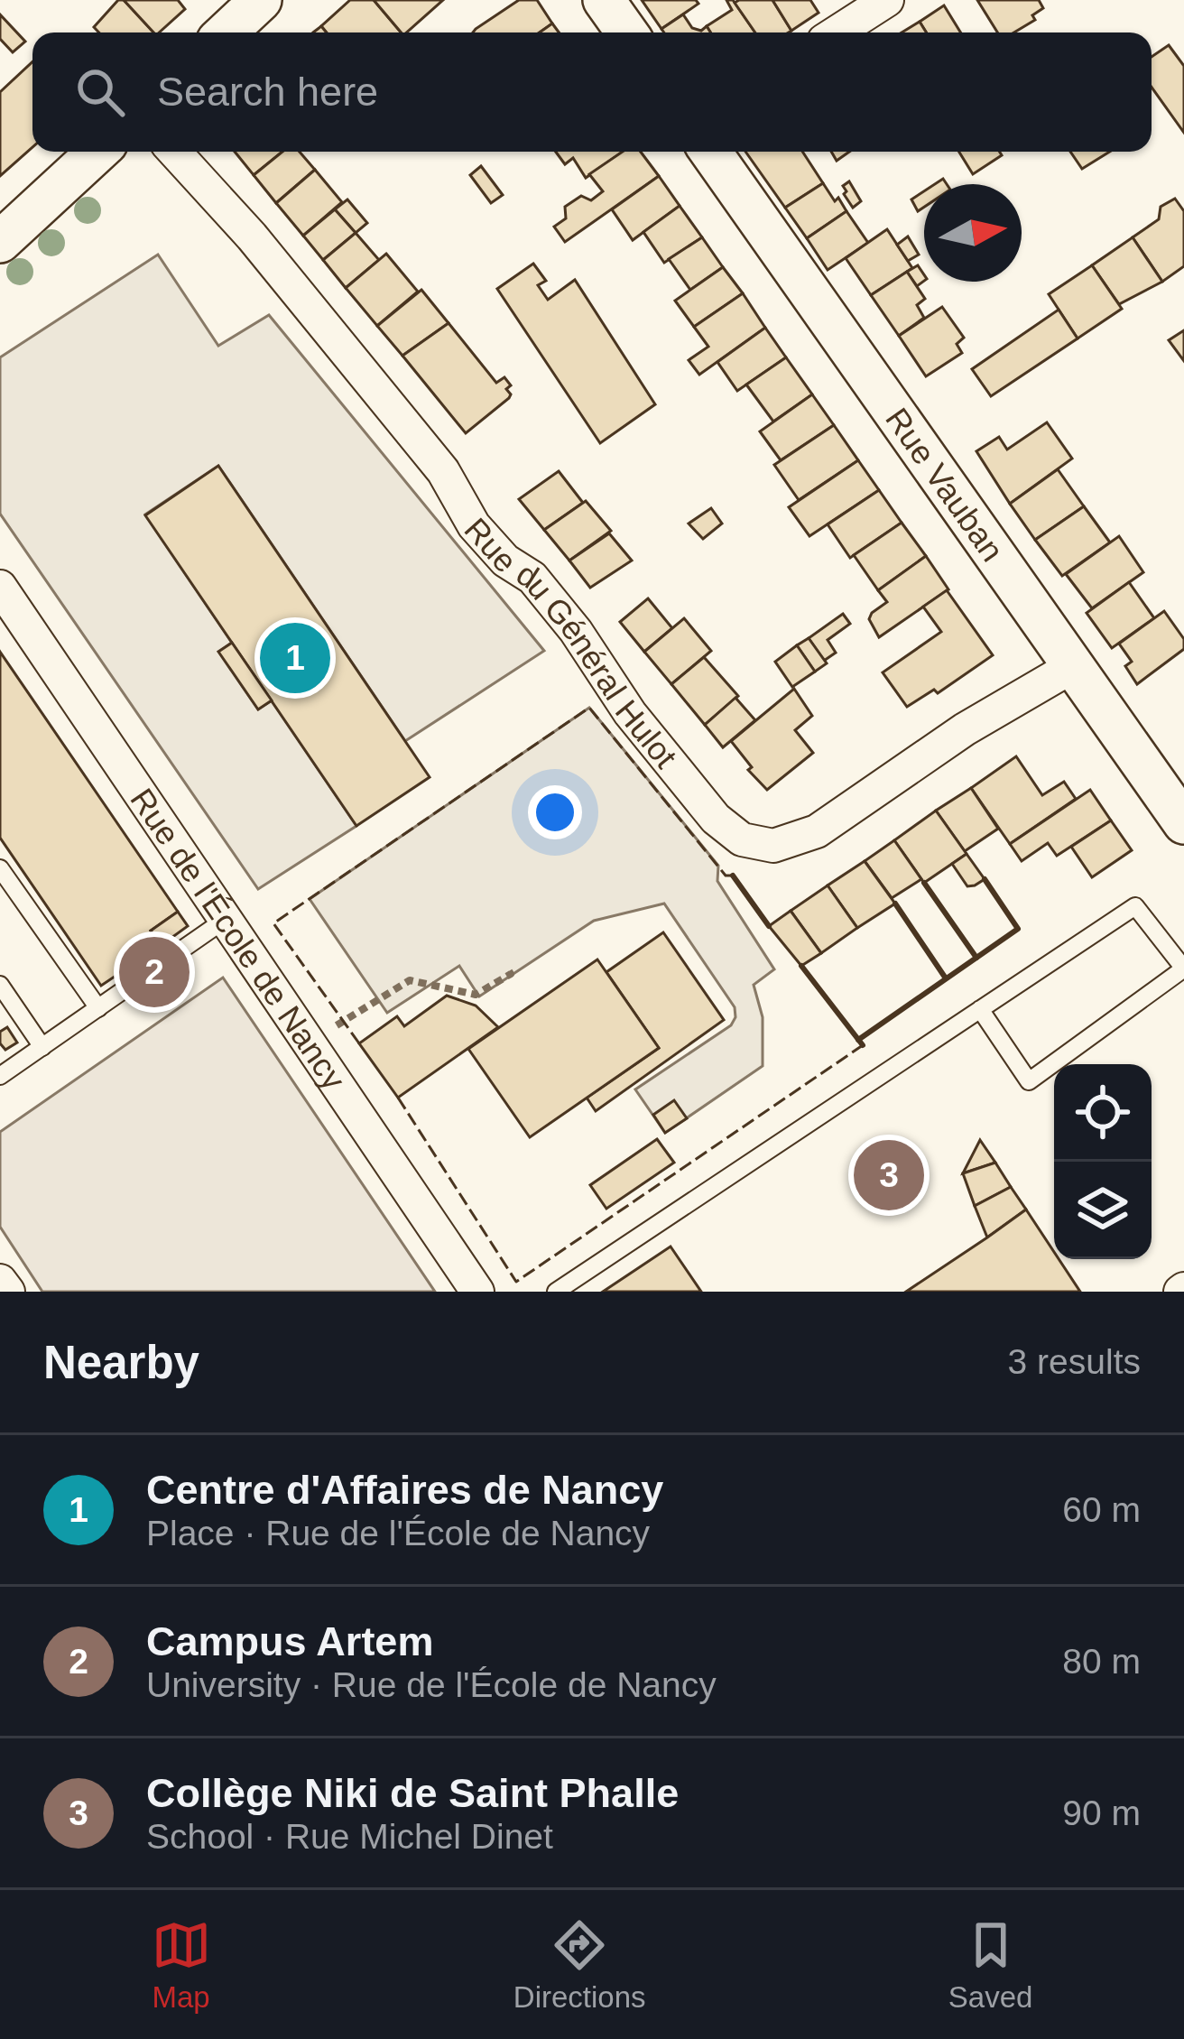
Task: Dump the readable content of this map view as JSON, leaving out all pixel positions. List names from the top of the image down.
{
  "streets": {
    "street": ["Rue Vauban", "Rue du Général Hulot", "Rue de l'École de Nancy"]
  },
  "crossings": [
    ["Rue Vauban", "Rue du Général Hulot"]
  ],
  "north": "right",
  "page": {
    "search": "Search here",
    "pins": ["1", "2", "3"],
    "heading": ["Nearby", "3 results"],
    "list": [
      {
        "mark": "1",
        "name": "Centre d'Affaires de Nancy",
        "note": "Place · Rue de l'École de Nancy",
        "value": "60 m"
      },
      {
        "mark": "2",
        "name": "Campus Artem",
        "note": "University · Rue de l'École de Nancy",
        "value": "80 m"
      },
      {
        "mark": "3",
        "name": "Collège Niki de Saint Phalle",
        "note": "School · Rue Michel Dinet",
        "value": "90 m"
      }
    ],
    "nav": ["Map", "Directions", "Saved"]
  }
}
